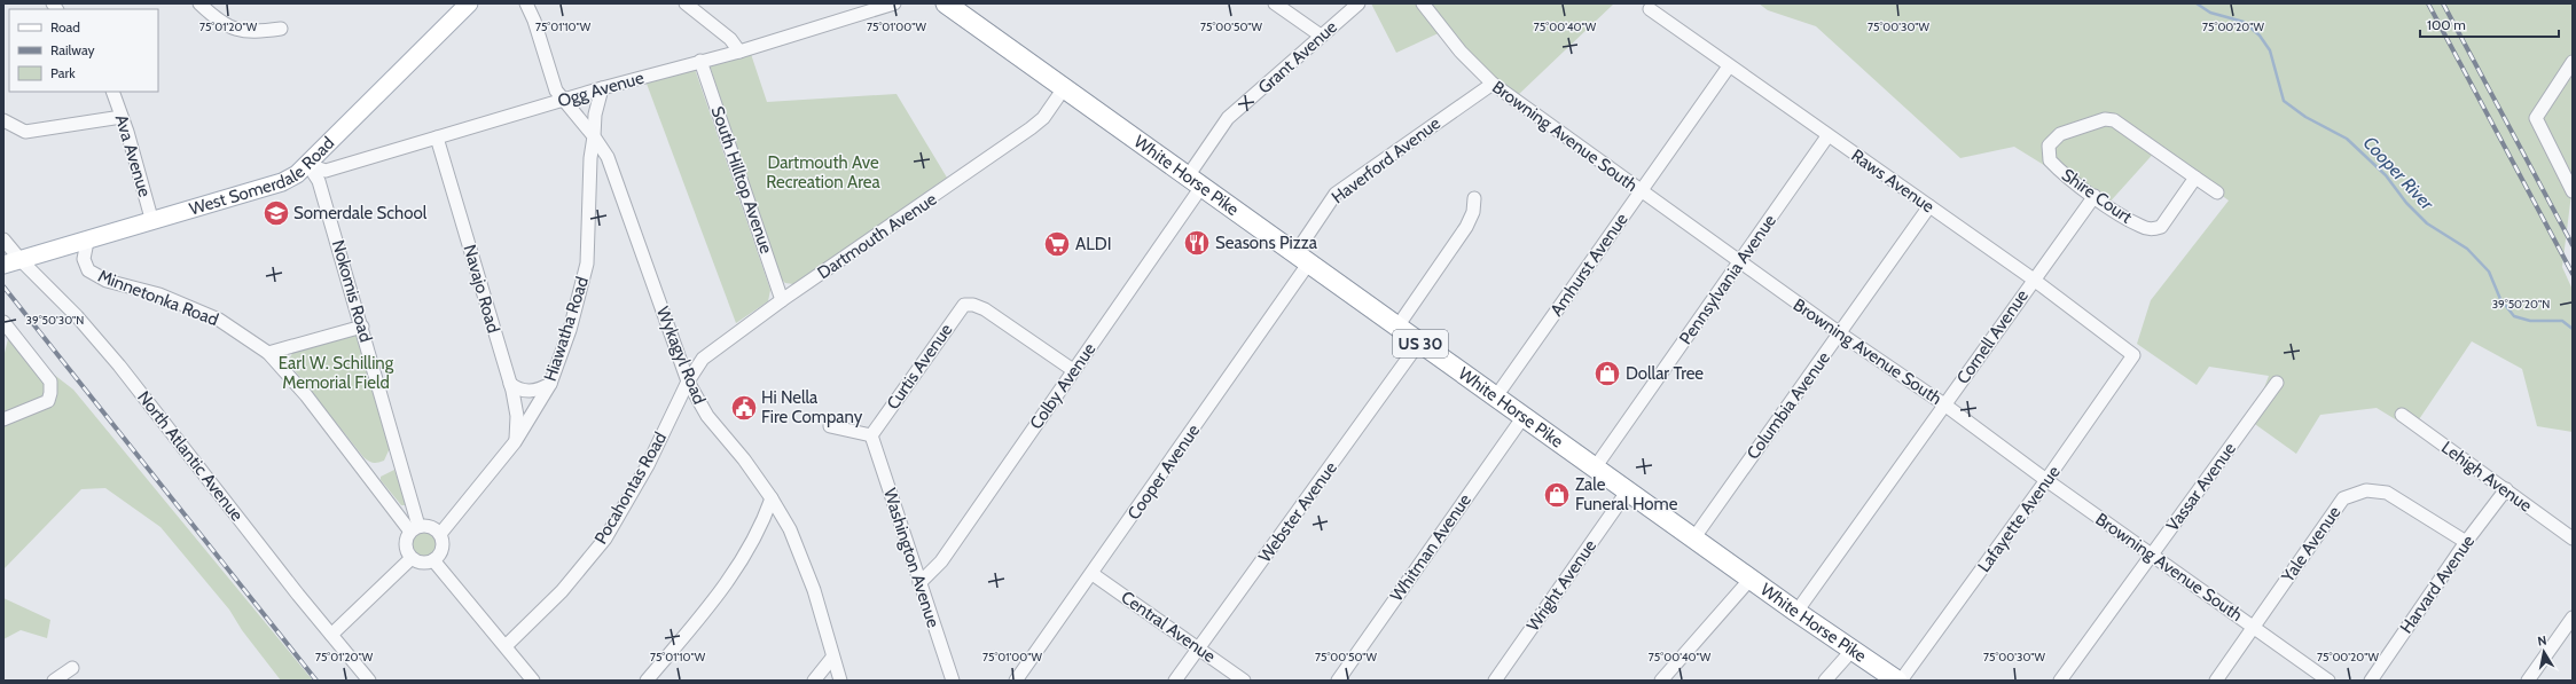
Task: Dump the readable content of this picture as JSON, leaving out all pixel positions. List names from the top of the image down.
{
  "streets": {
    "highway": ["White Horse Pike", "US 30"],
    "main road": ["West Somerdale Road"],
    "street": [
      "Grant Avenue",
      "Ogg Avenue",
      "Browning Avenue South",
      "Ava Avenue",
      "Haverford Avenue",
      "South Hilltop Avenue",
      "Raws Avenue",
      "Shire Court",
      "Dartmouth Avenue",
      "Amhurst Avenue",
      "Pennsylvania Avenue",
      "Navajo Road",
      "Nokomis Road",
      "Minnetonka Road",
      "Hiawatha Road",
      "Cornell Avenue",
      "Wykagyl Road",
      "Curtis Avenue",
      "Colby Avenue",
      "Columbia Avenue",
      "North Atlantic Avenue",
      "Cooper Avenue",
      "Lehigh Avenue",
      "Vassar Avenue",
      "Pocahontas Road",
      "Webster Avenue",
      "Lafayette Avenue",
      "Yale Avenue",
      "Whitman Avenue",
      "Washington Avenue",
      "Harvard Avenue",
      "Wright Avenue",
      "Central Avenue"
    ]
  },
  "crossings": [
    ["Grant Avenue", "White Horse Pike"],
    ["Grant Avenue", "Colby Avenue"],
    ["Ogg Avenue", "West Somerdale Road"],
    ["Ogg Avenue", "South Hilltop Avenue"],
    ["Ogg Avenue", "Navajo Road"],
    ["Ogg Avenue", "Nokomis Road"],
    ["Browning Avenue South", "Haverford Avenue"],
    ["Browning Avenue South", "Amhurst Avenue"],
    ["Browning Avenue South", "Pennsylvania Avenue"],
    ["Browning Avenue South", "Cornell Avenue"],
    ["Browning Avenue South", "Columbia Avenue"],
    ["Browning Avenue South", "Vassar Avenue"],
    ["Browning Avenue South", "Lafayette Avenue"],
    ["Browning Avenue South", "Yale Avenue"],
    ["Ava Avenue", "West Somerdale Road"],
    ["Haverford Avenue", "White Horse Pike"],
    ["Haverford Avenue", "Cooper Avenue"],
    ["West Somerdale Road", "Nokomis Road"],
    ["West Somerdale Road", "Minnetonka Road"],
    ["West Somerdale Road", "North Atlantic Avenue"],
    ["White Horse Pike", "Dartmouth Avenue"],
    ["White Horse Pike", "Amhurst Avenue"],
    ["White Horse Pike", "Pennsylvania Avenue"],
    ["White Horse Pike", "Cornell Avenue"],
    ["White Horse Pike", "Colby Avenue"],
    ["White Horse Pike", "Columbia Avenue"],
    ["White Horse Pike", "Cooper Avenue"],
    ["White Horse Pike", "Webster Avenue"],
    ["White Horse Pike", "Whitman Avenue"],
    ["White Horse Pike", "Wright Avenue"],
    ["South Hilltop Avenue", "Dartmouth Avenue"],
    ["Raws Avenue", "Amhurst Avenue"],
    ["Raws Avenue", "Pennsylvania Avenue"],
    ["Raws Avenue", "Cornell Avenue"],
    ["Raws Avenue", "Columbia Avenue"],
    ["Raws Avenue", "Lafayette Avenue"],
    ["Shire Court", "Cornell Avenue"],
    ["Dartmouth Avenue", "Wykagyl Road"],
    ["Dartmouth Avenue", "Pocahontas Road"],
    ["Navajo Road", "Hiawatha Road"],
    ["Nokomis Road", "Minnetonka Road"],
    ["Nokomis Road", "Hiawatha Road"],
    ["Minnetonka Road", "Hiawatha Road"],
    ["Hiawatha Road", "Wykagyl Road"],
    ["Wykagyl Road", "Pocahontas Road"],
    ["Curtis Avenue", "Colby Avenue"],
    ["Curtis Avenue", "Washington Avenue"],
    ["Colby Avenue", "Washington Avenue"],
    ["Cooper Avenue", "Central Avenue"],
    ["Lehigh Avenue", "Harvard Avenue"],
    ["Webster Avenue", "Central Avenue"],
    ["Yale Avenue", "Harvard Avenue"]
  ],
  "water": ["Cooper River"],
  "parks": ["Dartmouth Ave Recreation Area", "Earl W. Schilling Memorial Field"],
  "places": {
    "school or university": ["Somerdale School"],
    "restaurant": ["Seasons Pizza"],
    "supermarket": ["ALDI"],
    "shop": ["Dollar Tree", "Zale Funeral Home"],
    "public building": ["Hi Nella Fire Company"]
  },
  "legend": ["Road", "Railway", "Park"],
  "scale_bar": "100 m",
  "north": "top",
  "coordinates": [
    "75°01'20\"W",
    "75°01'10\"W",
    "75°01'00\"W",
    "75°00'50\"W",
    "75°00'40\"W",
    "75°00'30\"W",
    "75°00'20\"W",
    "39°50'20\"N",
    "39°50'30\"N"
  ]
}
